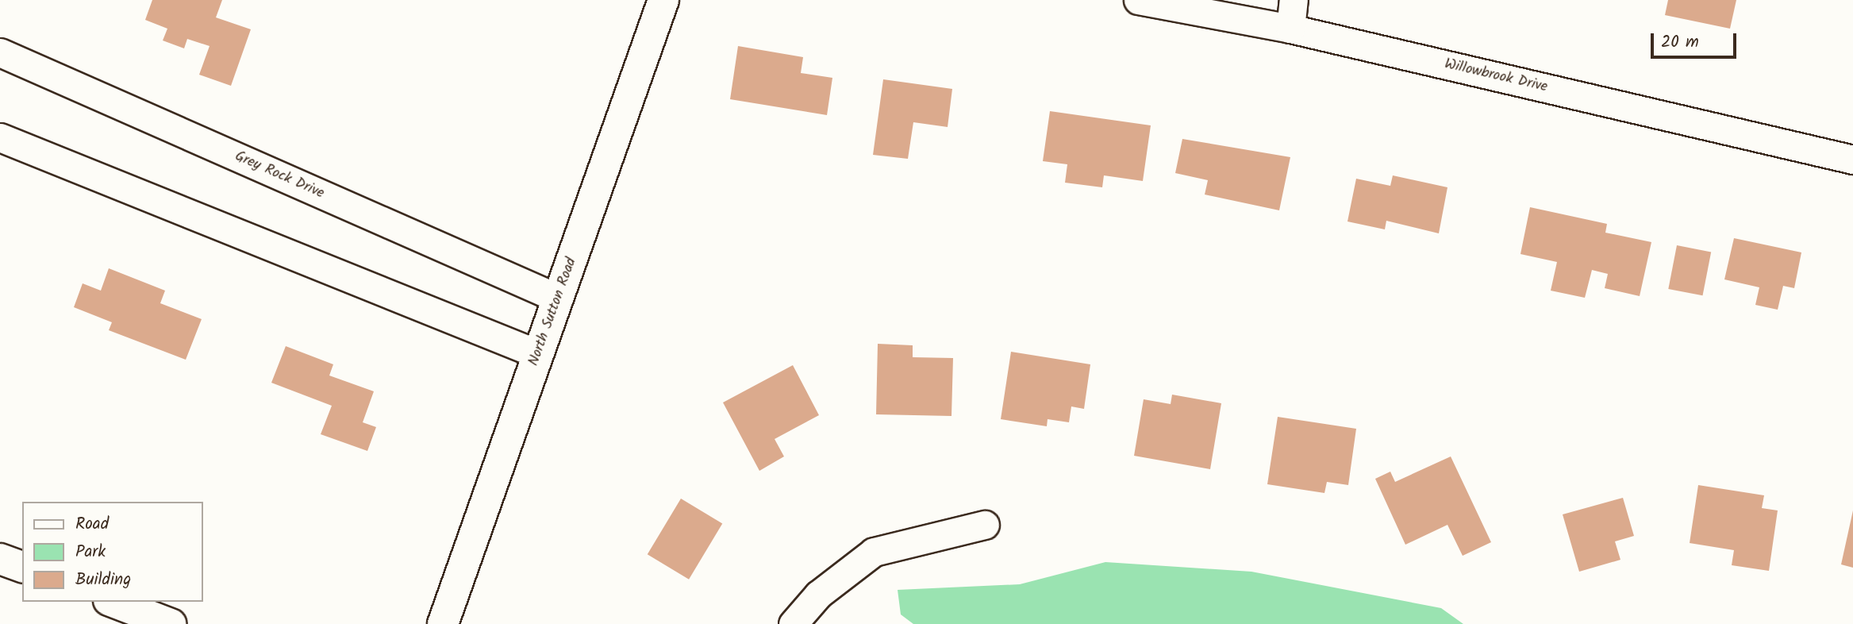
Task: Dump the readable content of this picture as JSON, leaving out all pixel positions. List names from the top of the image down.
{
  "streets": {
    "main road": ["North Sutton Road"],
    "street": ["Willowbrook Drive", "Grey Rock Drive"]
  },
  "crossings": [
    ["Grey Rock Drive", "North Sutton Road"]
  ],
  "legend": ["Road", "Park", "Building"],
  "scale_bar": "20 m"
}
